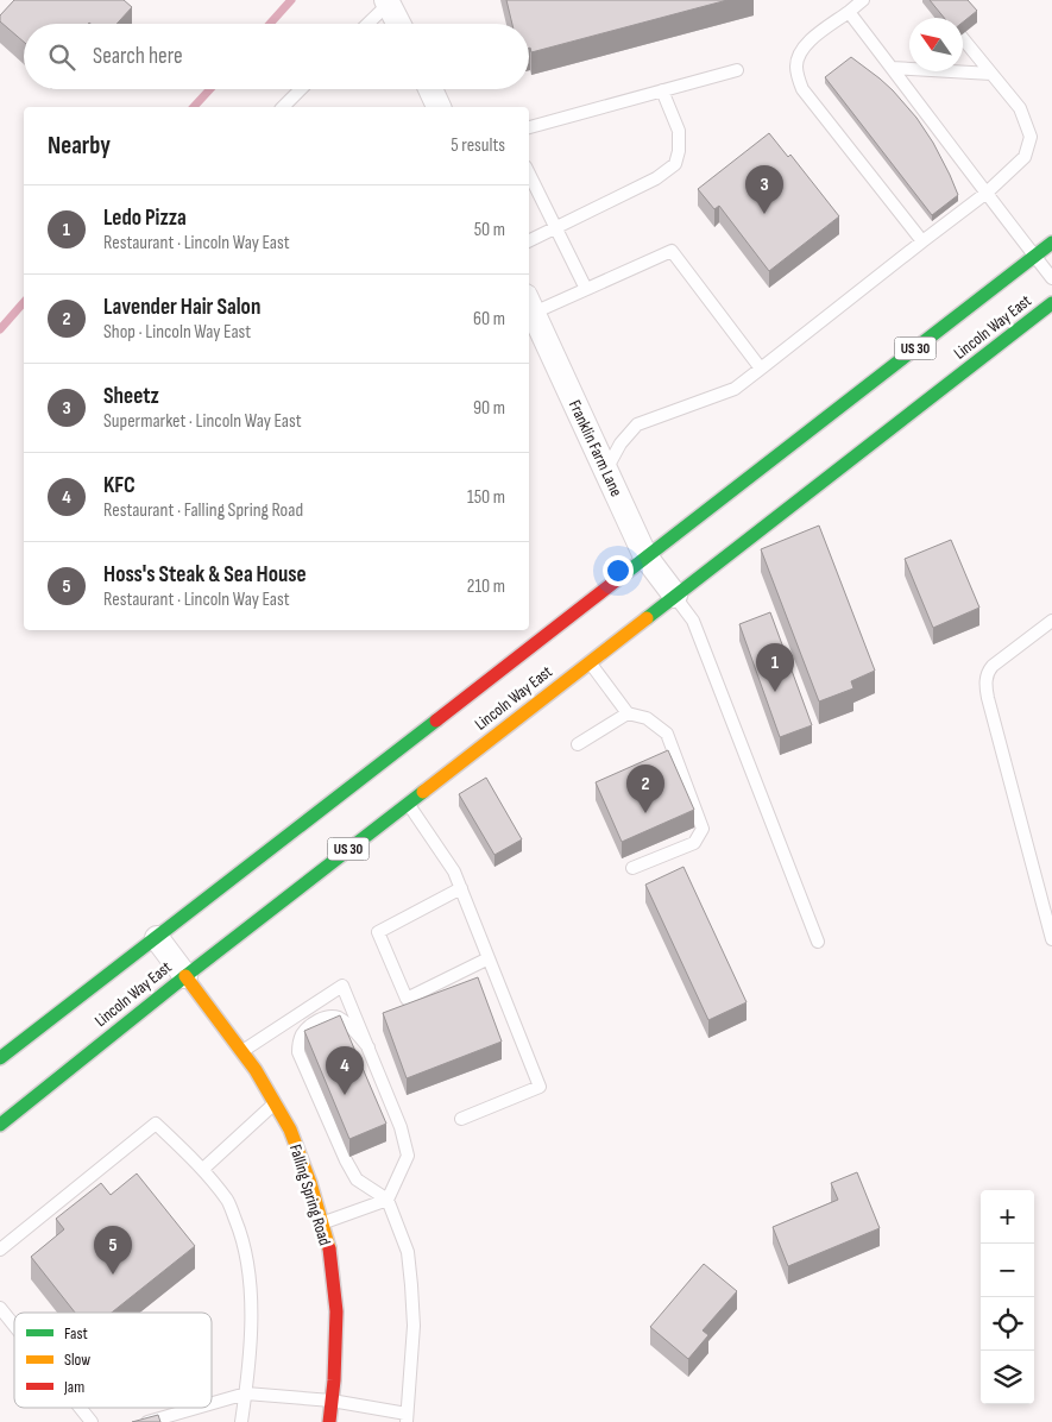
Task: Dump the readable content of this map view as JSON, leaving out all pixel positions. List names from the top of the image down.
{
  "streets": {
    "main road": ["Lincoln Way East", "US 30", "Falling Spring Road"],
    "street": ["Franklin Farm Lane"]
  },
  "crossings": [
    ["Lincoln Way East", "Franklin Farm Lane"],
    ["Lincoln Way East", "Falling Spring Road"]
  ],
  "legend": ["Fast", "Slow", "Jam"],
  "north": "top left",
  "page": {
    "search": "Search here",
    "heading": ["Nearby", "5 results"],
    "pins": [
      "3",
      "1",
      "2",
      "4",
      "5"
    ],
    "list": [
      {
        "mark": "1",
        "name": "Ledo Pizza",
        "note": "Restaurant · Lincoln Way East",
        "value": "50 m"
      },
      {
        "mark": "2",
        "name": "Lavender Hair Salon",
        "note": "Shop · Lincoln Way East",
        "value": "60 m"
      },
      {
        "mark": "3",
        "name": "Sheetz",
        "note": "Supermarket · Lincoln Way East",
        "value": "90 m"
      },
      {
        "mark": "4",
        "name": "KFC",
        "note": "Restaurant · Falling Spring Road",
        "value": "150 m"
      },
      {
        "mark": "5",
        "name": "Hoss's Steak & Sea House",
        "note": "Restaurant · Lincoln Way East",
        "value": "210 m"
      }
    ],
    "map_buttons": ["+", "−"]
  }
}
